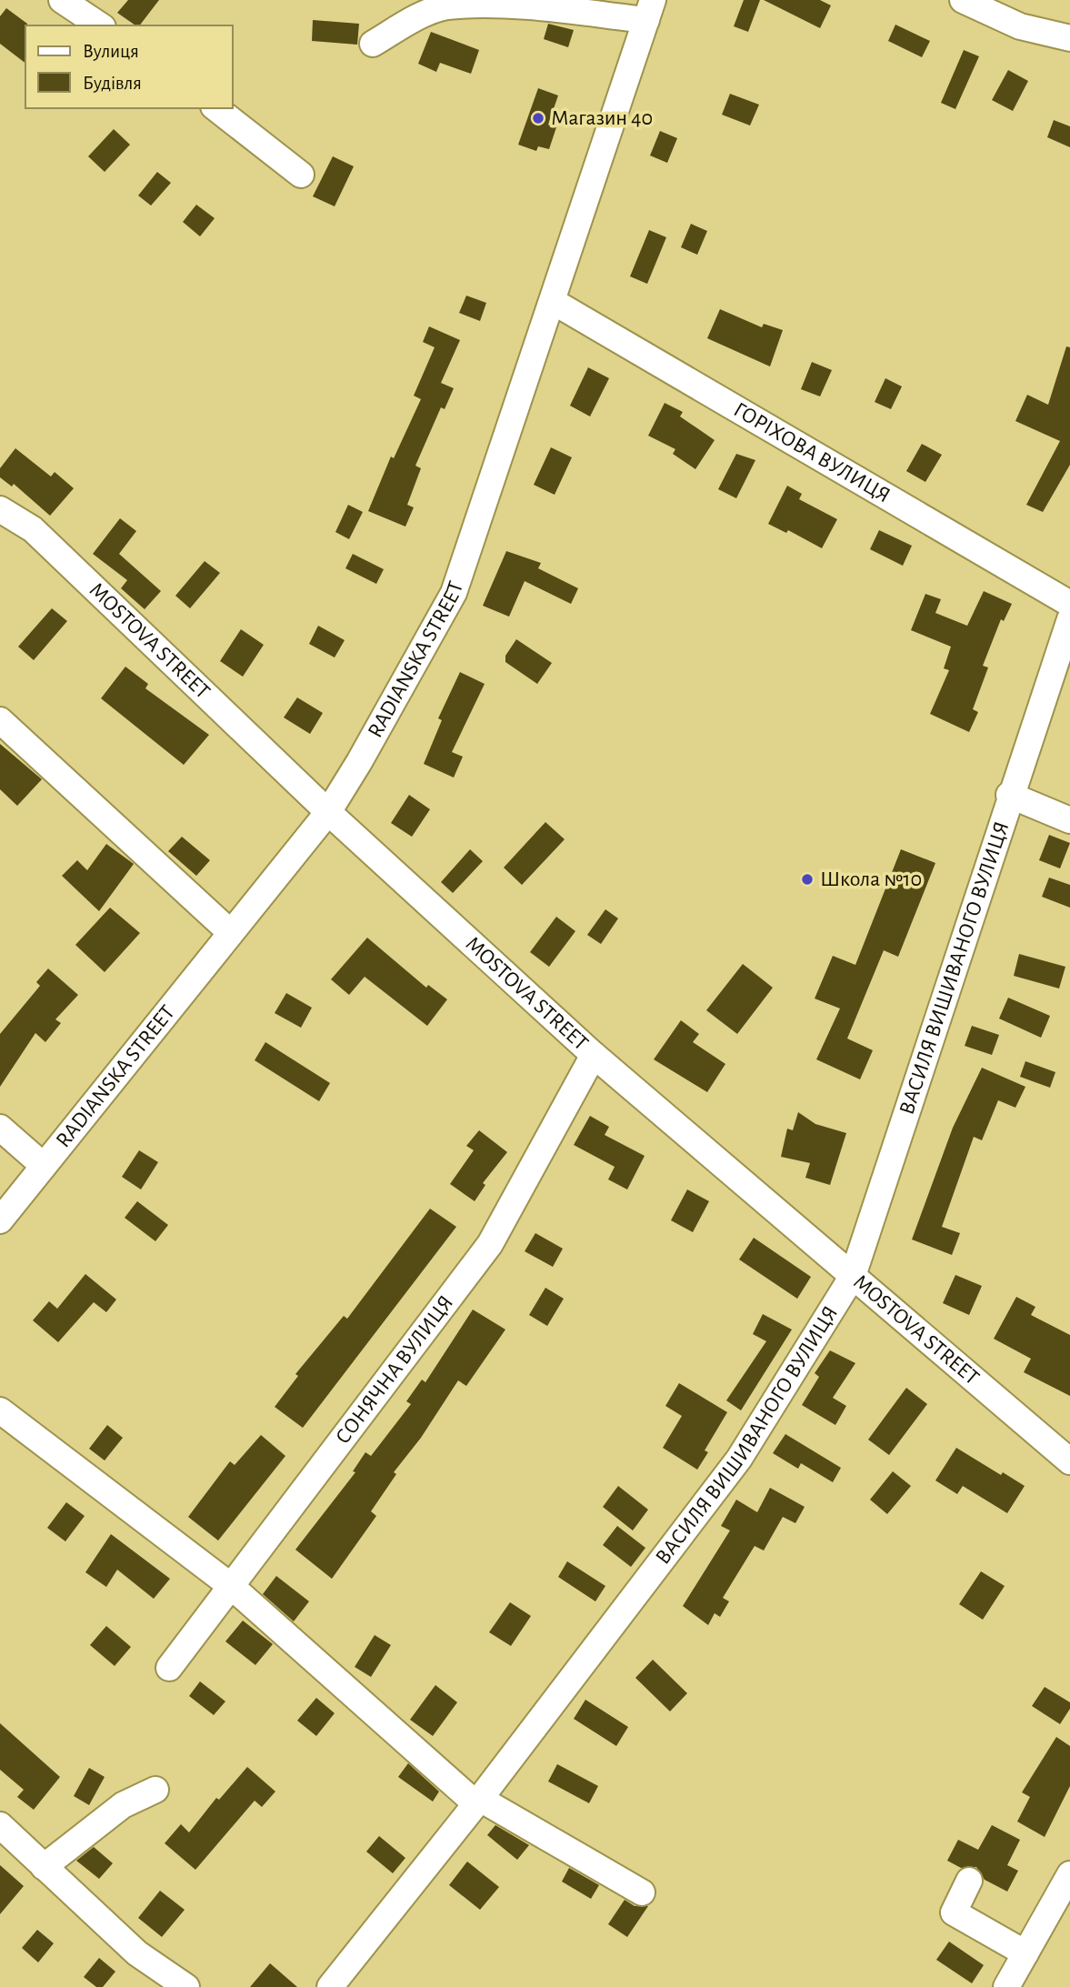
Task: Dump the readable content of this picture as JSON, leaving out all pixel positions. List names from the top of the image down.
{
  "streets": {
    "street": [
      "ГОРІХОВА ВУЛИЦЯ",
      "MOSTOVA STREET",
      "RADIANSKA STREET",
      "ВАСИЛЯ ВИШИВАНОГО ВУЛИЦЯ",
      "СОНЯЧНА ВУЛИЦЯ"
    ]
  },
  "crossings": [
    ["ГОРІХОВА ВУЛИЦЯ", "RADIANSKA STREET"],
    ["MOSTOVA STREET", "RADIANSKA STREET"],
    ["MOSTOVA STREET", "ВАСИЛЯ ВИШИВАНОГО ВУЛИЦЯ"],
    ["MOSTOVA STREET", "СОНЯЧНА ВУЛИЦЯ"]
  ],
  "places": ["Магазин 40", "Школа №10"],
  "legend": ["Вулиця", "Будівля"]
}
